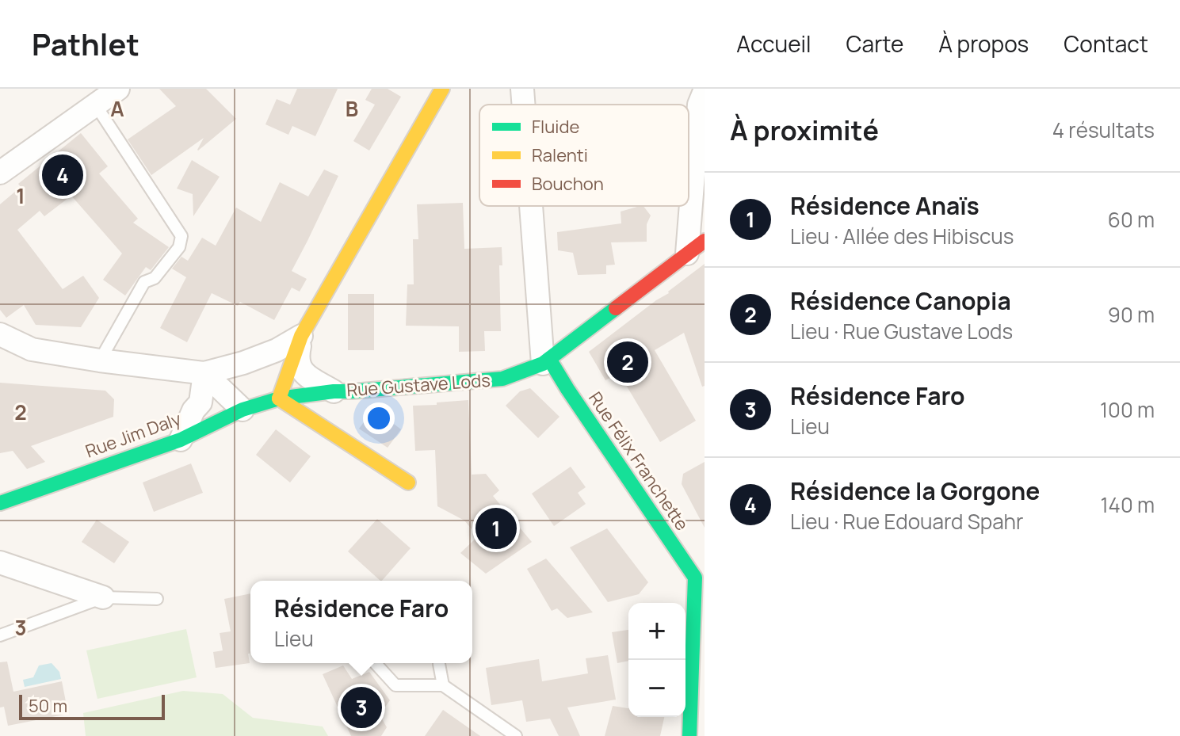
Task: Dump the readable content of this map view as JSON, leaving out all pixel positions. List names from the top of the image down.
{
  "streets": {
    "street": ["Rue Gustave Lods", "Rue Jim Daly", "Rue Félix Franchette"]
  },
  "crossings": [
    ["Rue Gustave Lods", "Rue Jim Daly"],
    ["Rue Gustave Lods", "Rue Félix Franchette"]
  ],
  "legend": ["Fluide", "Ralenti", "Bouchon"],
  "scale_bar": "50 m",
  "page": {
    "header": "Pathlet",
    "nav": [
      "Accueil",
      "Carte",
      "À propos",
      "Contact"
    ],
    "heading": ["À proximité", "4 résultats"],
    "pins": [
      "4",
      "2",
      "1",
      "3"
    ],
    "list": [
      {
        "mark": "1",
        "name": "Résidence Anaïs",
        "note": "Lieu · Allée des Hibiscus",
        "value": "60 m"
      },
      {
        "mark": "2",
        "name": "Résidence Canopia",
        "note": "Lieu · Rue Gustave Lods",
        "value": "90 m"
      },
      {
        "mark": "3",
        "name": "Résidence Faro",
        "note": "Lieu",
        "value": "100 m"
      },
      {
        "mark": "4",
        "name": "Résidence la Gorgone",
        "note": "Lieu · Rue Edouard Spahr",
        "value": "140 m"
      }
    ],
    "popup": ["Résidence Faro", "Lieu"],
    "map_buttons": ["+", "−"],
    "scale": "50 m"
  },
  "grid": {
    "columns": ["A", "B"],
    "rows": ["1", "2", "3"]
  }
}
